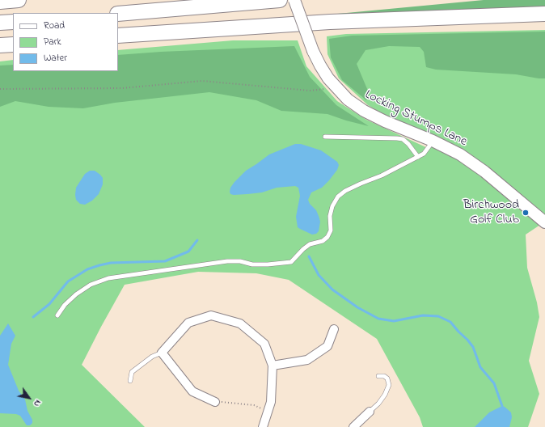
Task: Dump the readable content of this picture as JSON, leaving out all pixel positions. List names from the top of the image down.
{
  "streets": {
    "street": ["Locking Stumps Lane"]
  },
  "places": ["Birchwood Golf Club"],
  "legend": ["Road", "Park", "Water"],
  "north": "bottom right"
}
